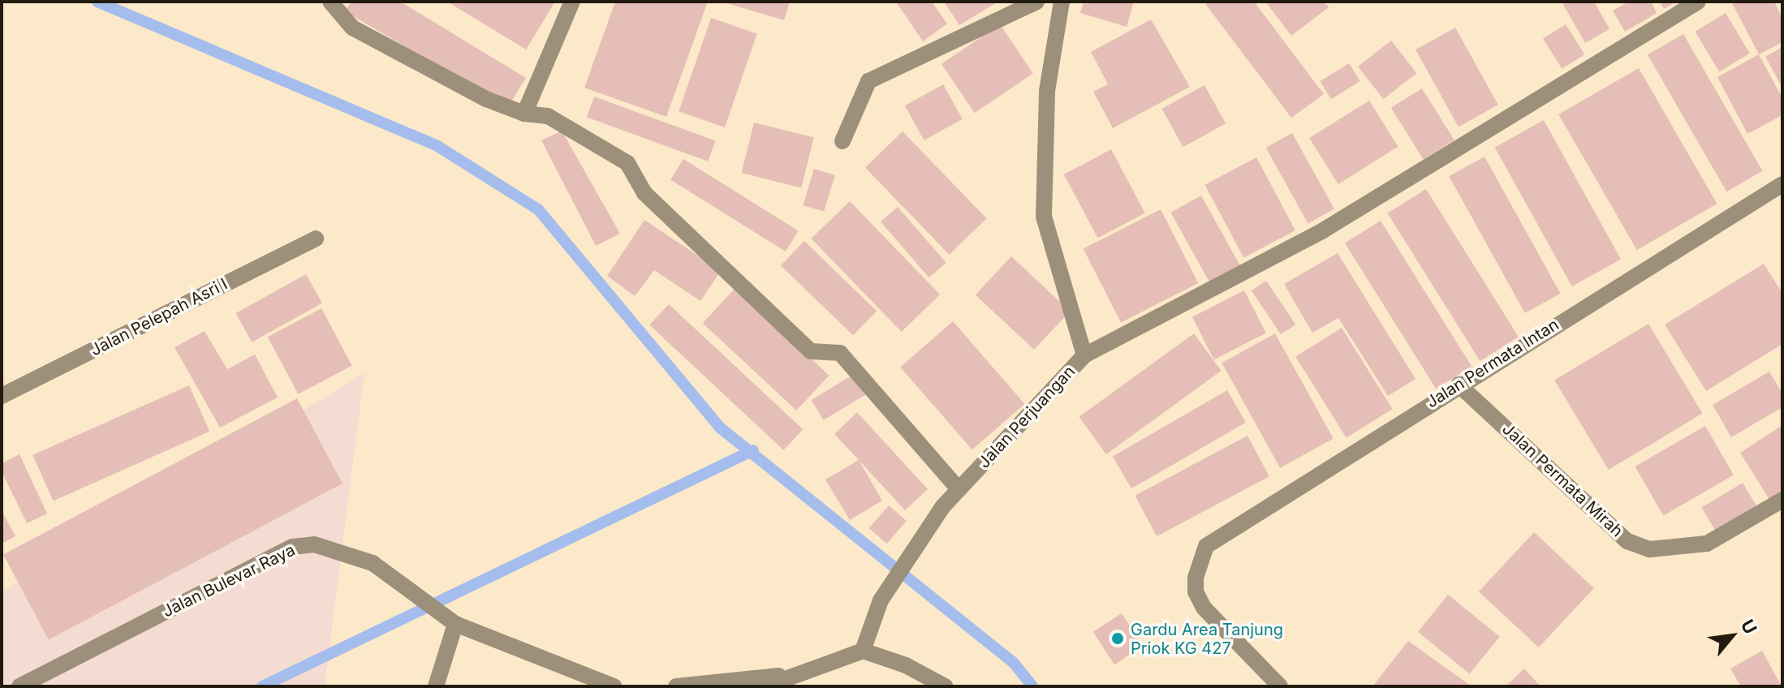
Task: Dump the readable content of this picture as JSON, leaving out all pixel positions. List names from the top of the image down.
{
  "streets": {
    "street": [
      "Jalan Pelepah Asri I",
      "Jalan Permata Intan",
      "Jalan Perjuangan",
      "Jalan Permata Mirah",
      "Jalan Bulevar Raya"
    ]
  },
  "crossings": [
    ["Jalan Permata Intan", "Jalan Permata Mirah"]
  ],
  "places": ["Gardu Area Tanjung Priok KG 427"],
  "north": "top right"
}
